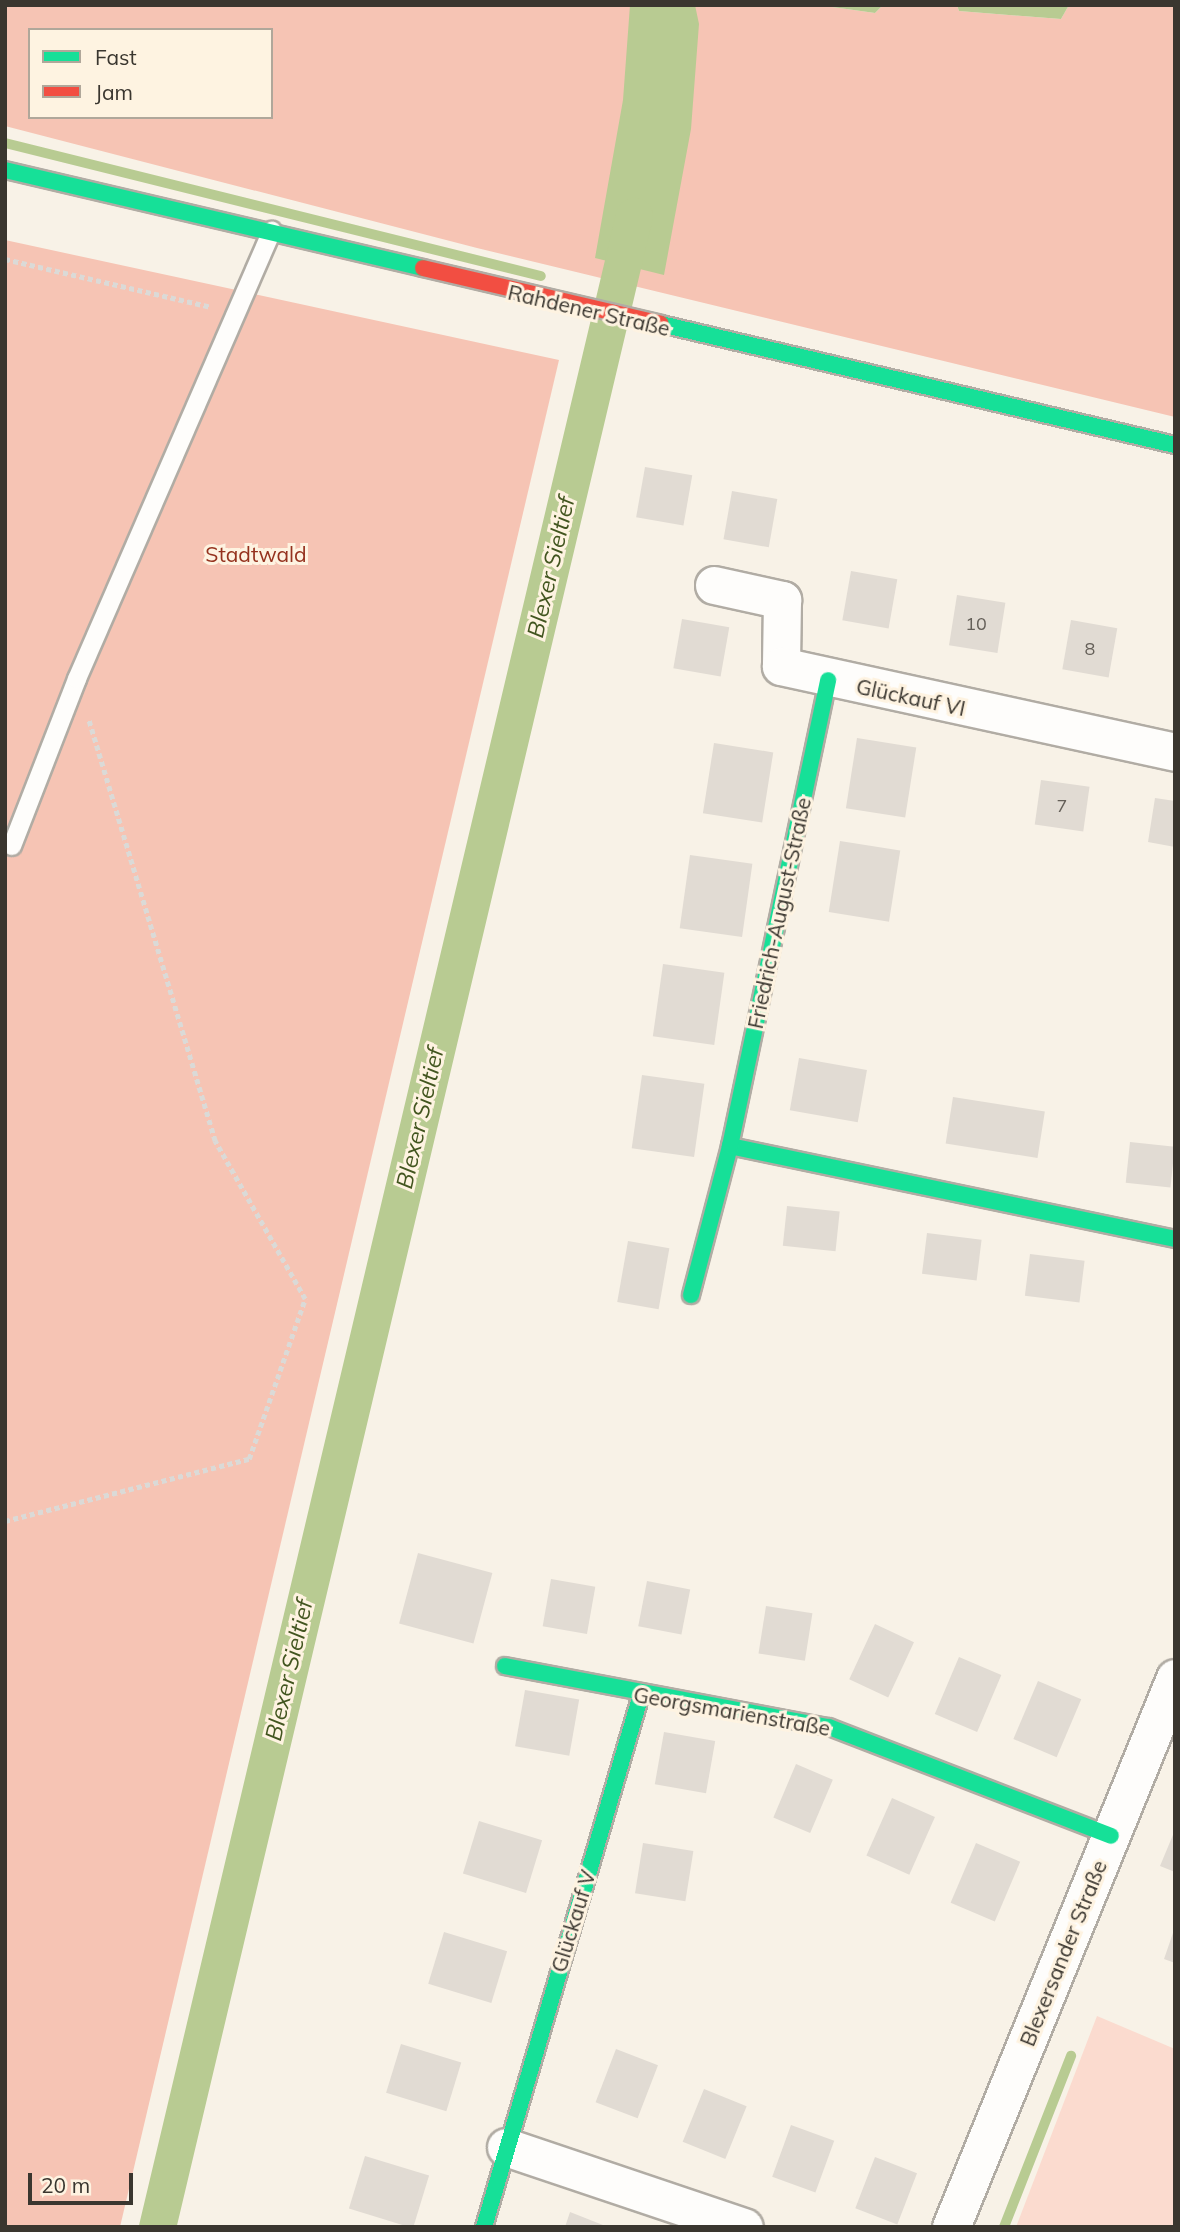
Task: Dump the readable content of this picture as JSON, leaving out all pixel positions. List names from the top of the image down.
{
  "streets": {
    "street": [
      "Rahdener Straße",
      "Glückauf VI",
      "Friedrich-August-Straße",
      "Georgsmarienstraße",
      "Glückauf V",
      "Blexersander Straße"
    ]
  },
  "crossings": [
    ["Glückauf VI", "Friedrich-August-Straße"],
    ["Georgsmarienstraße", "Glückauf V"],
    ["Georgsmarienstraße", "Blexersander Straße"]
  ],
  "water": ["Blexer Sieltief"],
  "parks": ["Stadtwald"],
  "house_numbers": ["10", "8", "7"],
  "legend": ["Fast", "Jam"],
  "scale_bar": "20 m"
}
